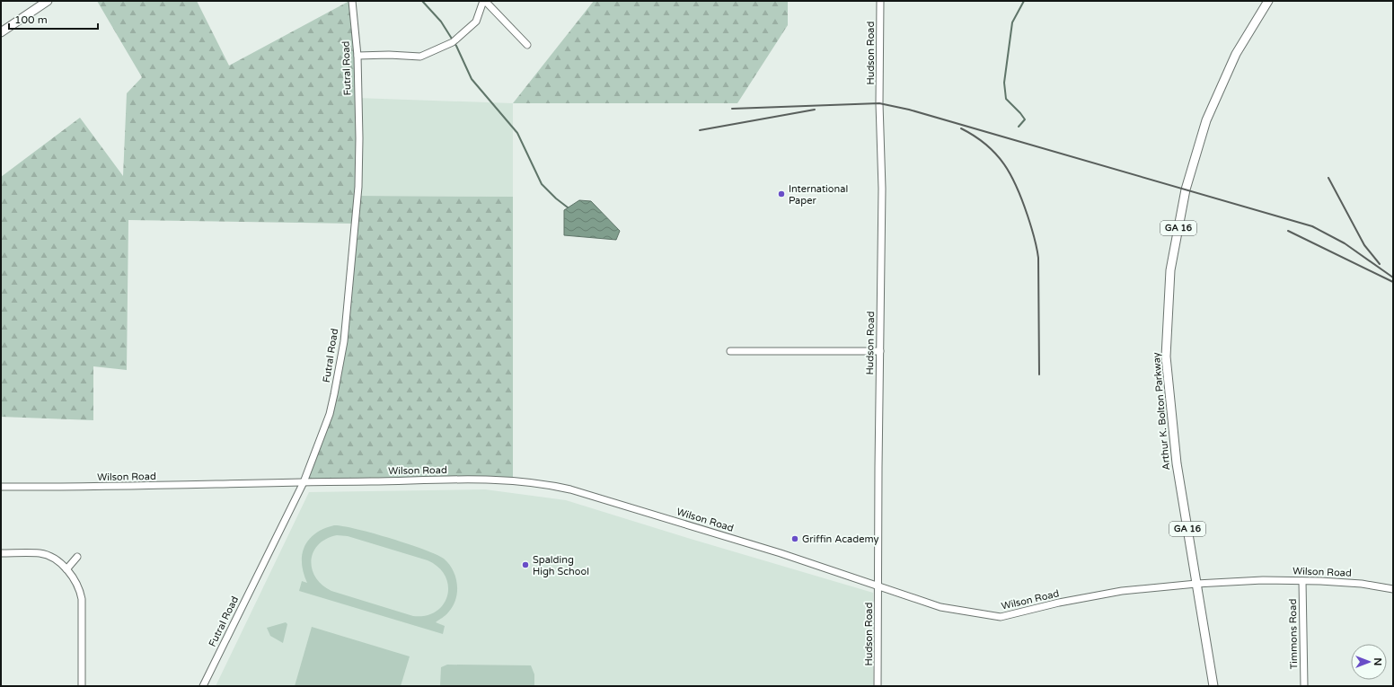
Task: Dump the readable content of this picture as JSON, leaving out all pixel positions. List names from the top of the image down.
{
  "streets": {
    "main road": ["GA 16", "Arthur K. Bolton Parkway"],
    "street": [
      "Hudson Road",
      "Futral Road",
      "Wilson Road",
      "Timmons Road"
    ]
  },
  "crossings": [
    ["Hudson Road", "Wilson Road"],
    ["Futral Road", "Wilson Road"],
    ["Arthur K. Bolton Parkway", "Wilson Road"],
    ["Wilson Road", "Timmons Road"]
  ],
  "places": ["International Paper", "Griffin Academy", "Spalding High School"],
  "scale_bar": "100 m",
  "north": "right"
}
